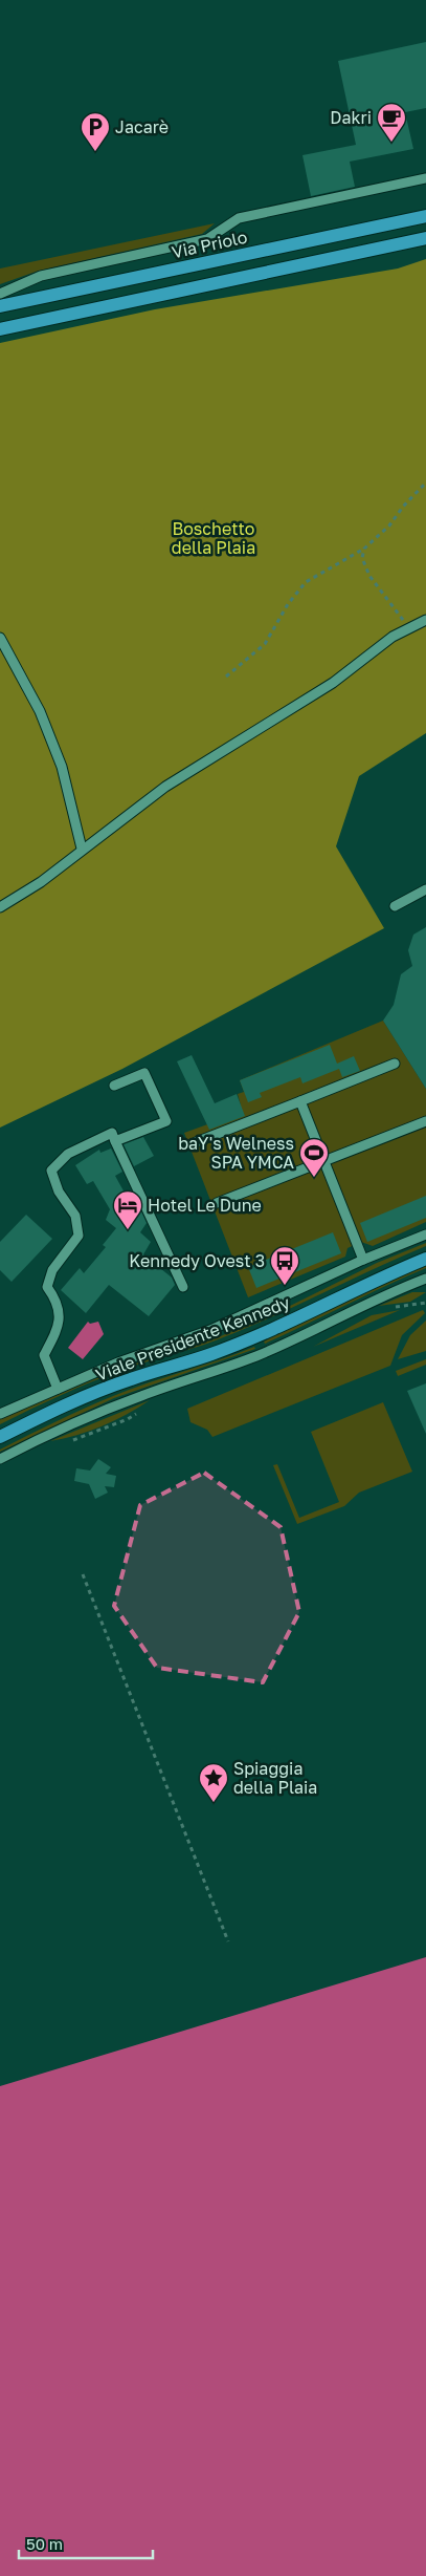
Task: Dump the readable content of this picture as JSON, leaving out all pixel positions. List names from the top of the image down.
{
  "streets": {
    "main road": ["Via Priolo", "Viale Presidente Kennedy"]
  },
  "parks": ["Boschetto della Plaia"],
  "places": {
    "cafe": ["Dakri"],
    "parking": ["Jacarè"],
    "sports": ["baY's Welness SPA YMCA"],
    "hotel": ["Hotel Le Dune"],
    "bus stop": ["Kennedy Ovest 3"],
    "place": ["Spiaggia della Plaia"]
  },
  "scale_bar": "50 m"
}
